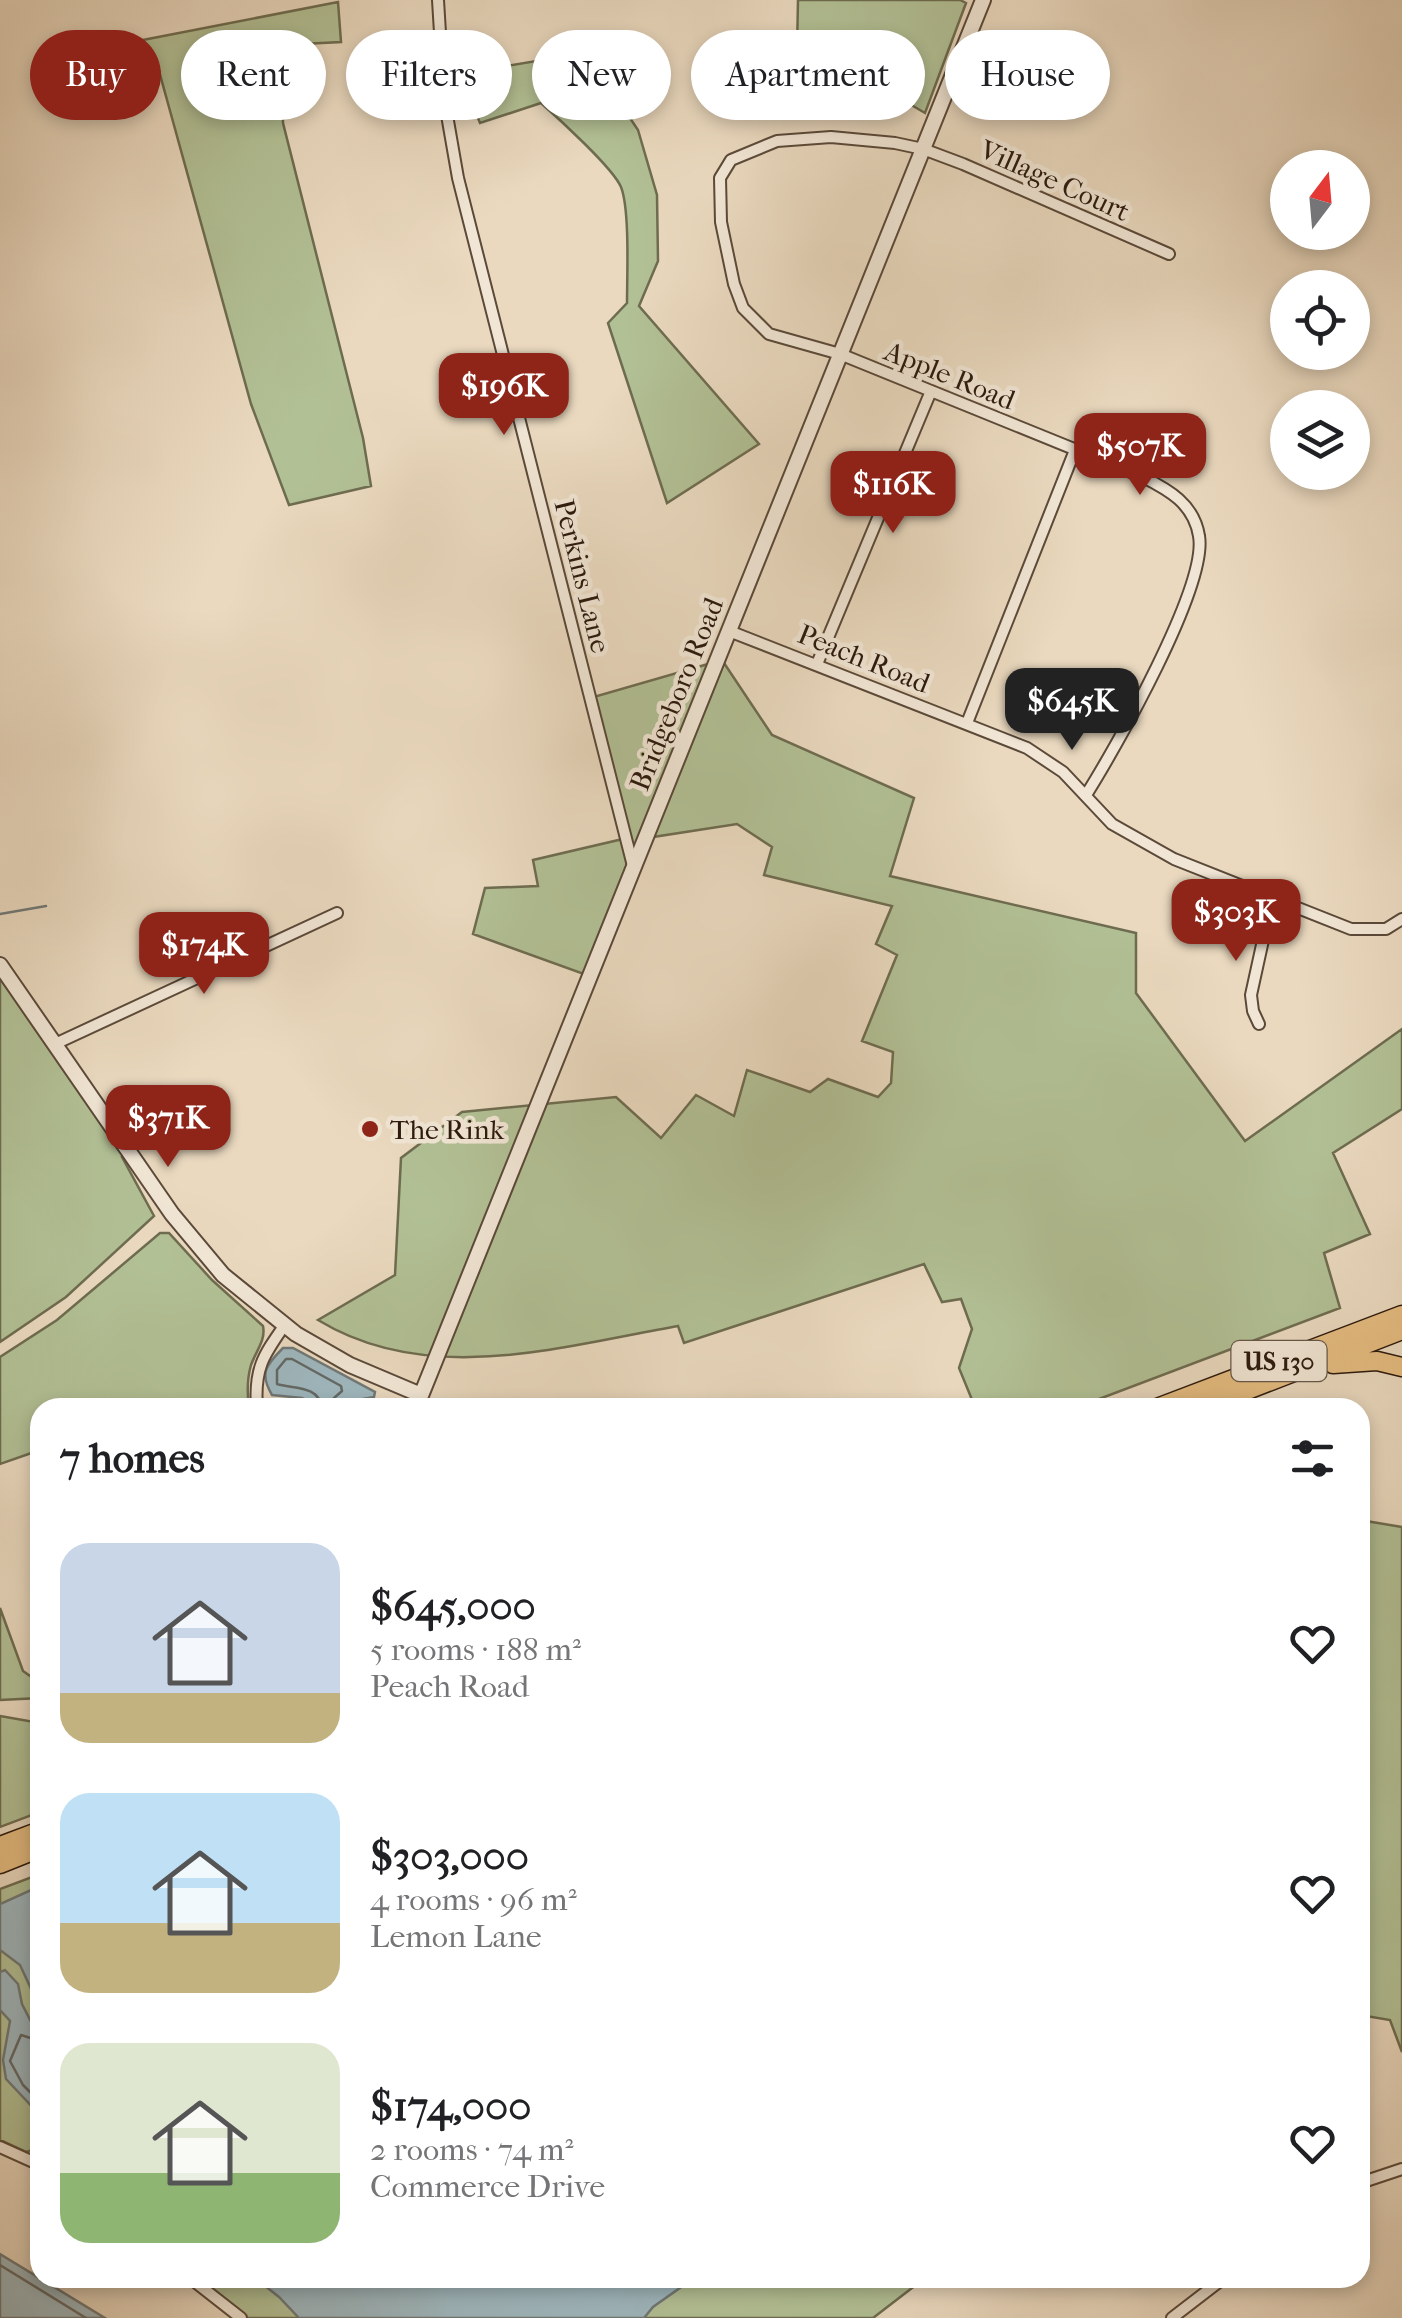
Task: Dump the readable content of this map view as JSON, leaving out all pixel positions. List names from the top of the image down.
{
  "streets": {
    "highway": ["US 130"],
    "street": [
      "Village Court",
      "Apple Road",
      "Perkins Lane",
      "Peach Road",
      "Bridgeboro Road"
    ]
  },
  "crossings": [
    ["Village Court", "Apple Road"],
    ["Village Court", "Bridgeboro Road"],
    ["Apple Road", "Peach Road"],
    ["Apple Road", "Bridgeboro Road"],
    ["Perkins Lane", "Bridgeboro Road"],
    ["Peach Road", "Bridgeboro Road"]
  ],
  "places": ["The Rink"],
  "north": "top",
  "page": {
    "chip": [
      "Buy",
      "Rent",
      "Filters",
      "New",
      "Apartment",
      "House"
    ],
    "price": [
      "$196K",
      "$507K",
      "$116K",
      "$645K",
      "$303K",
      "$174K",
      "$371K"
    ],
    "heading": "7 homes",
    "list": [
      {
        "name": "$645,000",
        "note": "5 rooms · 188 m² · Peach Road"
      },
      {
        "name": "$303,000",
        "note": "4 rooms · 96 m² · Lemon Lane"
      },
      {
        "name": "$174,000",
        "note": "2 rooms · 74 m² · Commerce Drive"
      }
    ]
  }
}
